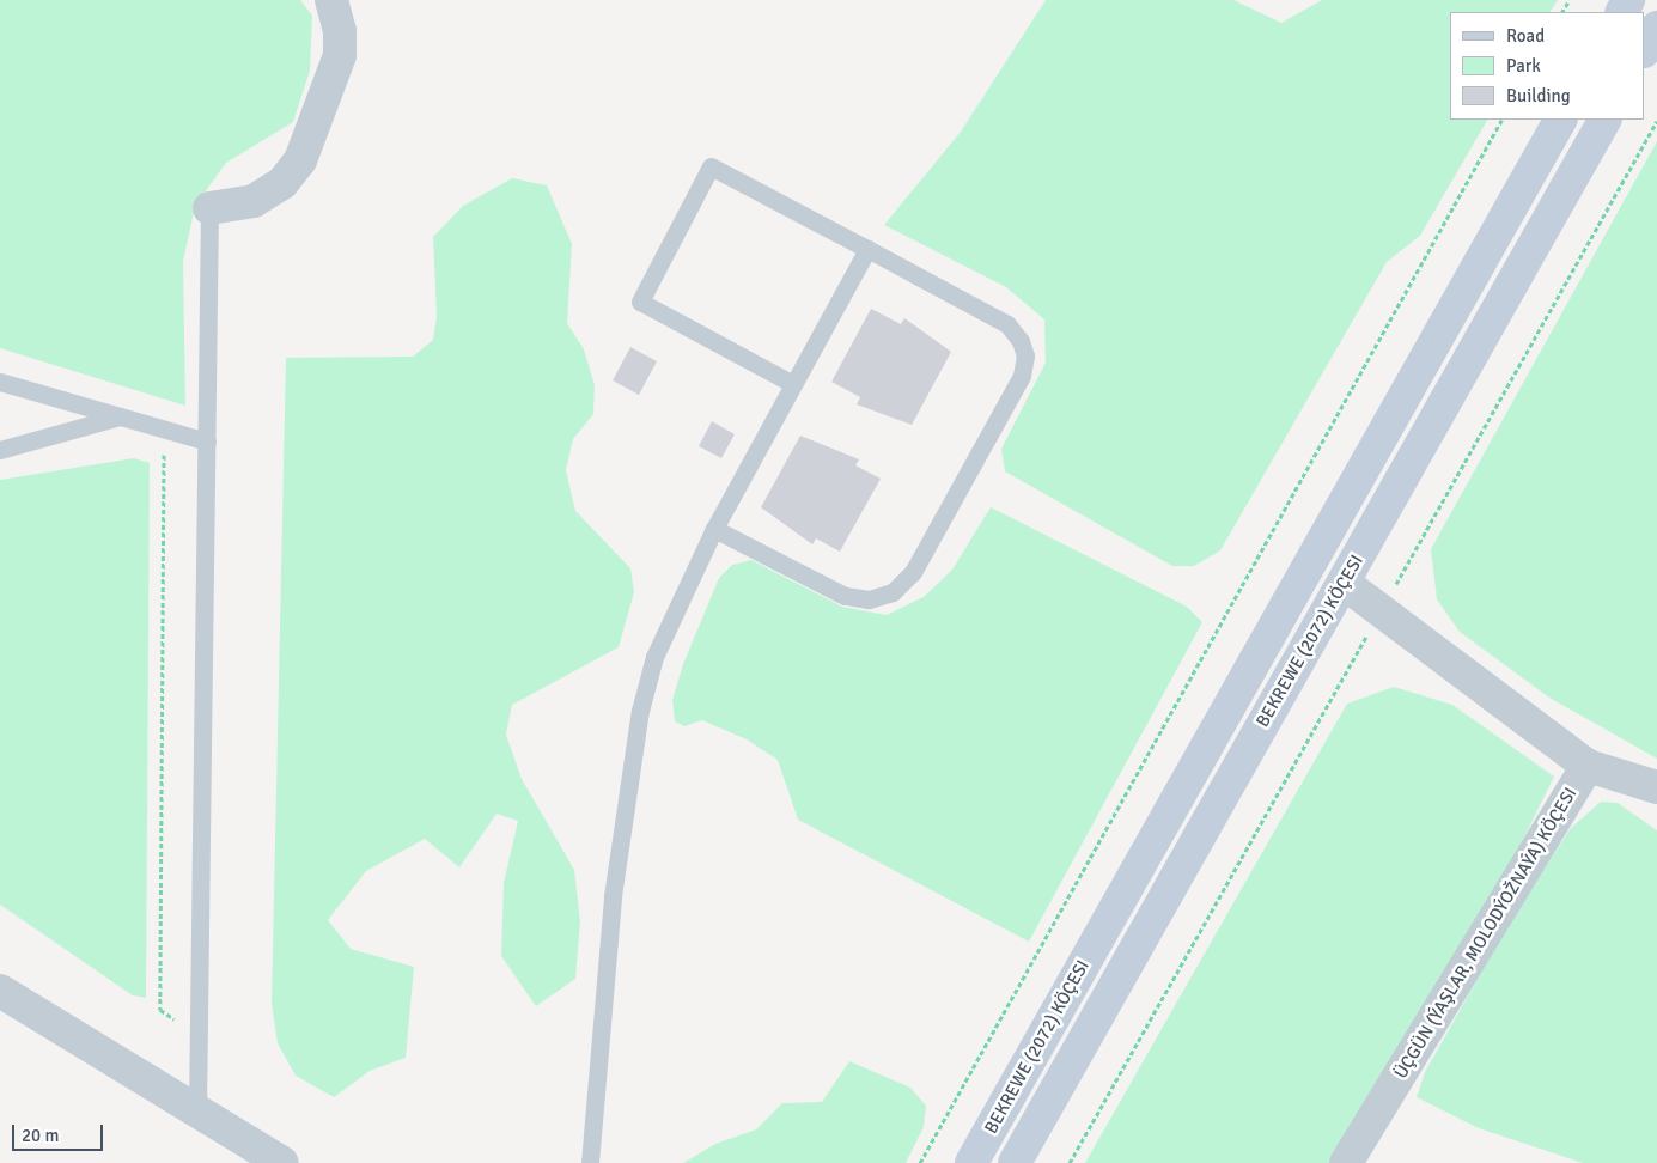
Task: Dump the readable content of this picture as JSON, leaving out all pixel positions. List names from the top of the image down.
{
  "streets": {
    "main road": ["BEKREWE (2072) KÖÇESI"],
    "street": ["ÜÇGÜN (ÝAŞLAR, MOLODÝOŽNAÝA) KÖÇESI"]
  },
  "legend": ["Road", "Park", "Building"],
  "scale_bar": "20 m"
}
